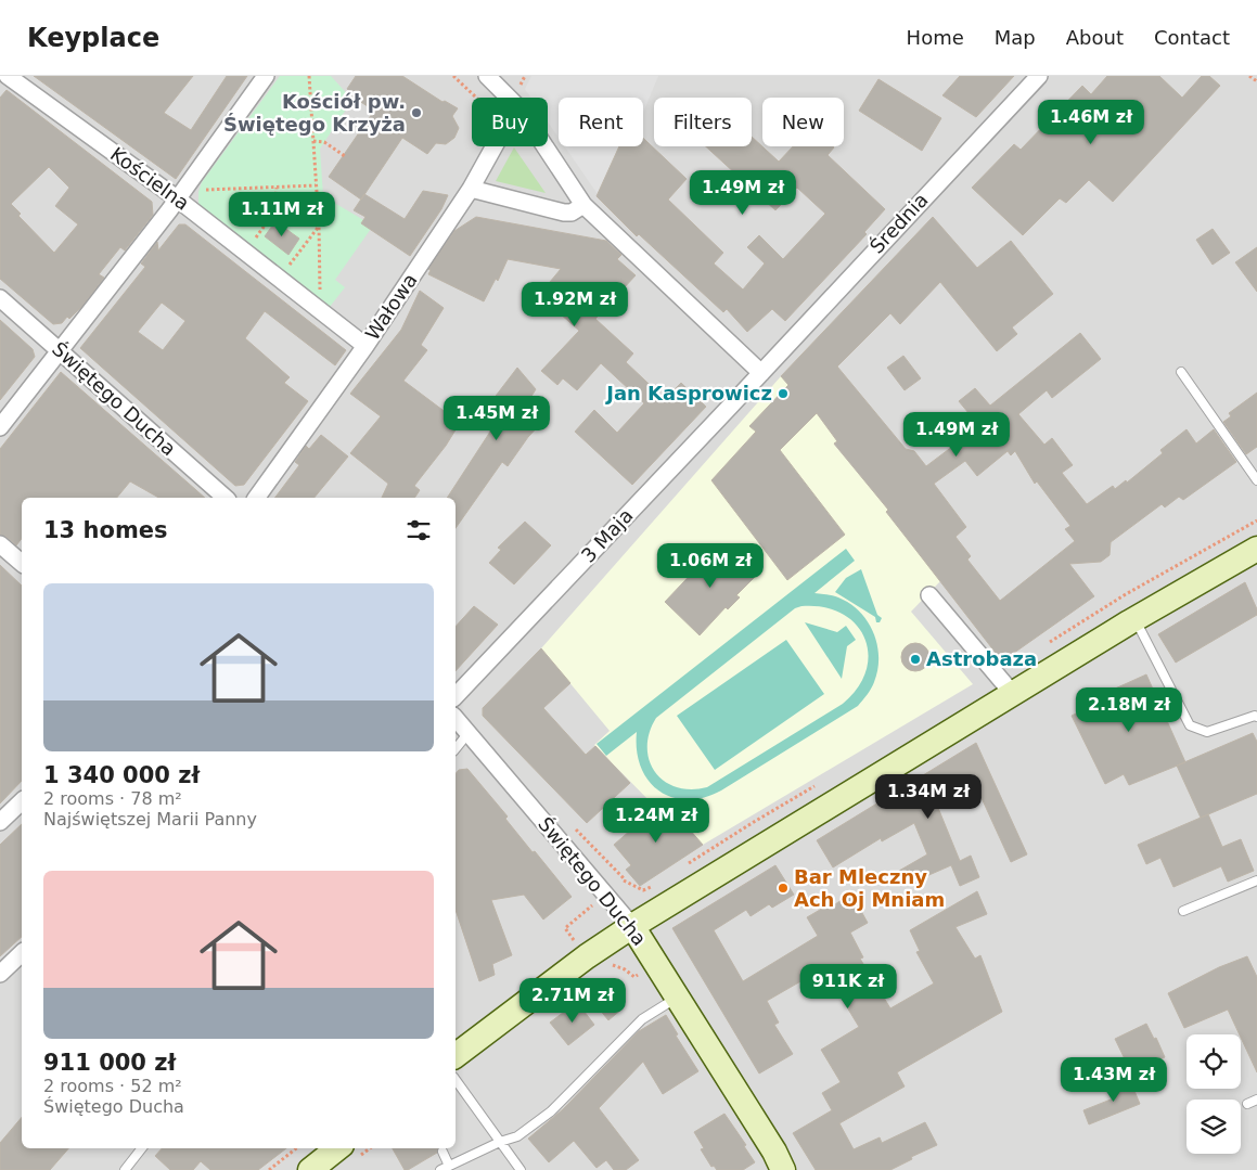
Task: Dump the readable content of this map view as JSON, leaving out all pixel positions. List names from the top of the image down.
{
  "streets": {
    "street": [
      "Kościelna",
      "Średnia",
      "Wałowa",
      "Świętego Ducha",
      "3 Maja"
    ]
  },
  "crossings": [
    ["Kościelna", "Wałowa"],
    ["Średnia", "3 Maja"]
  ],
  "places": [
    "Kościół pw. Świętego Krzyża",
    "Jan Kasprowicz",
    "Astrobaza",
    "Bar Mleczny Ach Oj Mniam"
  ],
  "page": {
    "header": "Keyplace",
    "nav": [
      "Home",
      "Map",
      "About",
      "Contact"
    ],
    "chip": [
      "Buy",
      "Rent",
      "Filters",
      "New"
    ],
    "price": [
      "1.46M zł",
      "1.49M zł",
      "1.11M zł",
      "1.92M zł",
      "1.45M zł",
      "1.49M zł",
      "1.06M zł",
      "2.18M zł",
      "1.34M zł",
      "1.24M zł",
      "911K zł",
      "2.71M zł",
      "1.43M zł"
    ],
    "heading": "13 homes",
    "list": [
      {
        "name": "1 340 000 zł",
        "note": "2 rooms · 78 m² · Najświętszej Marii Panny"
      },
      {
        "name": "911 000 zł",
        "note": "2 rooms · 52 m² · Świętego Ducha"
      }
    ]
  }
}
